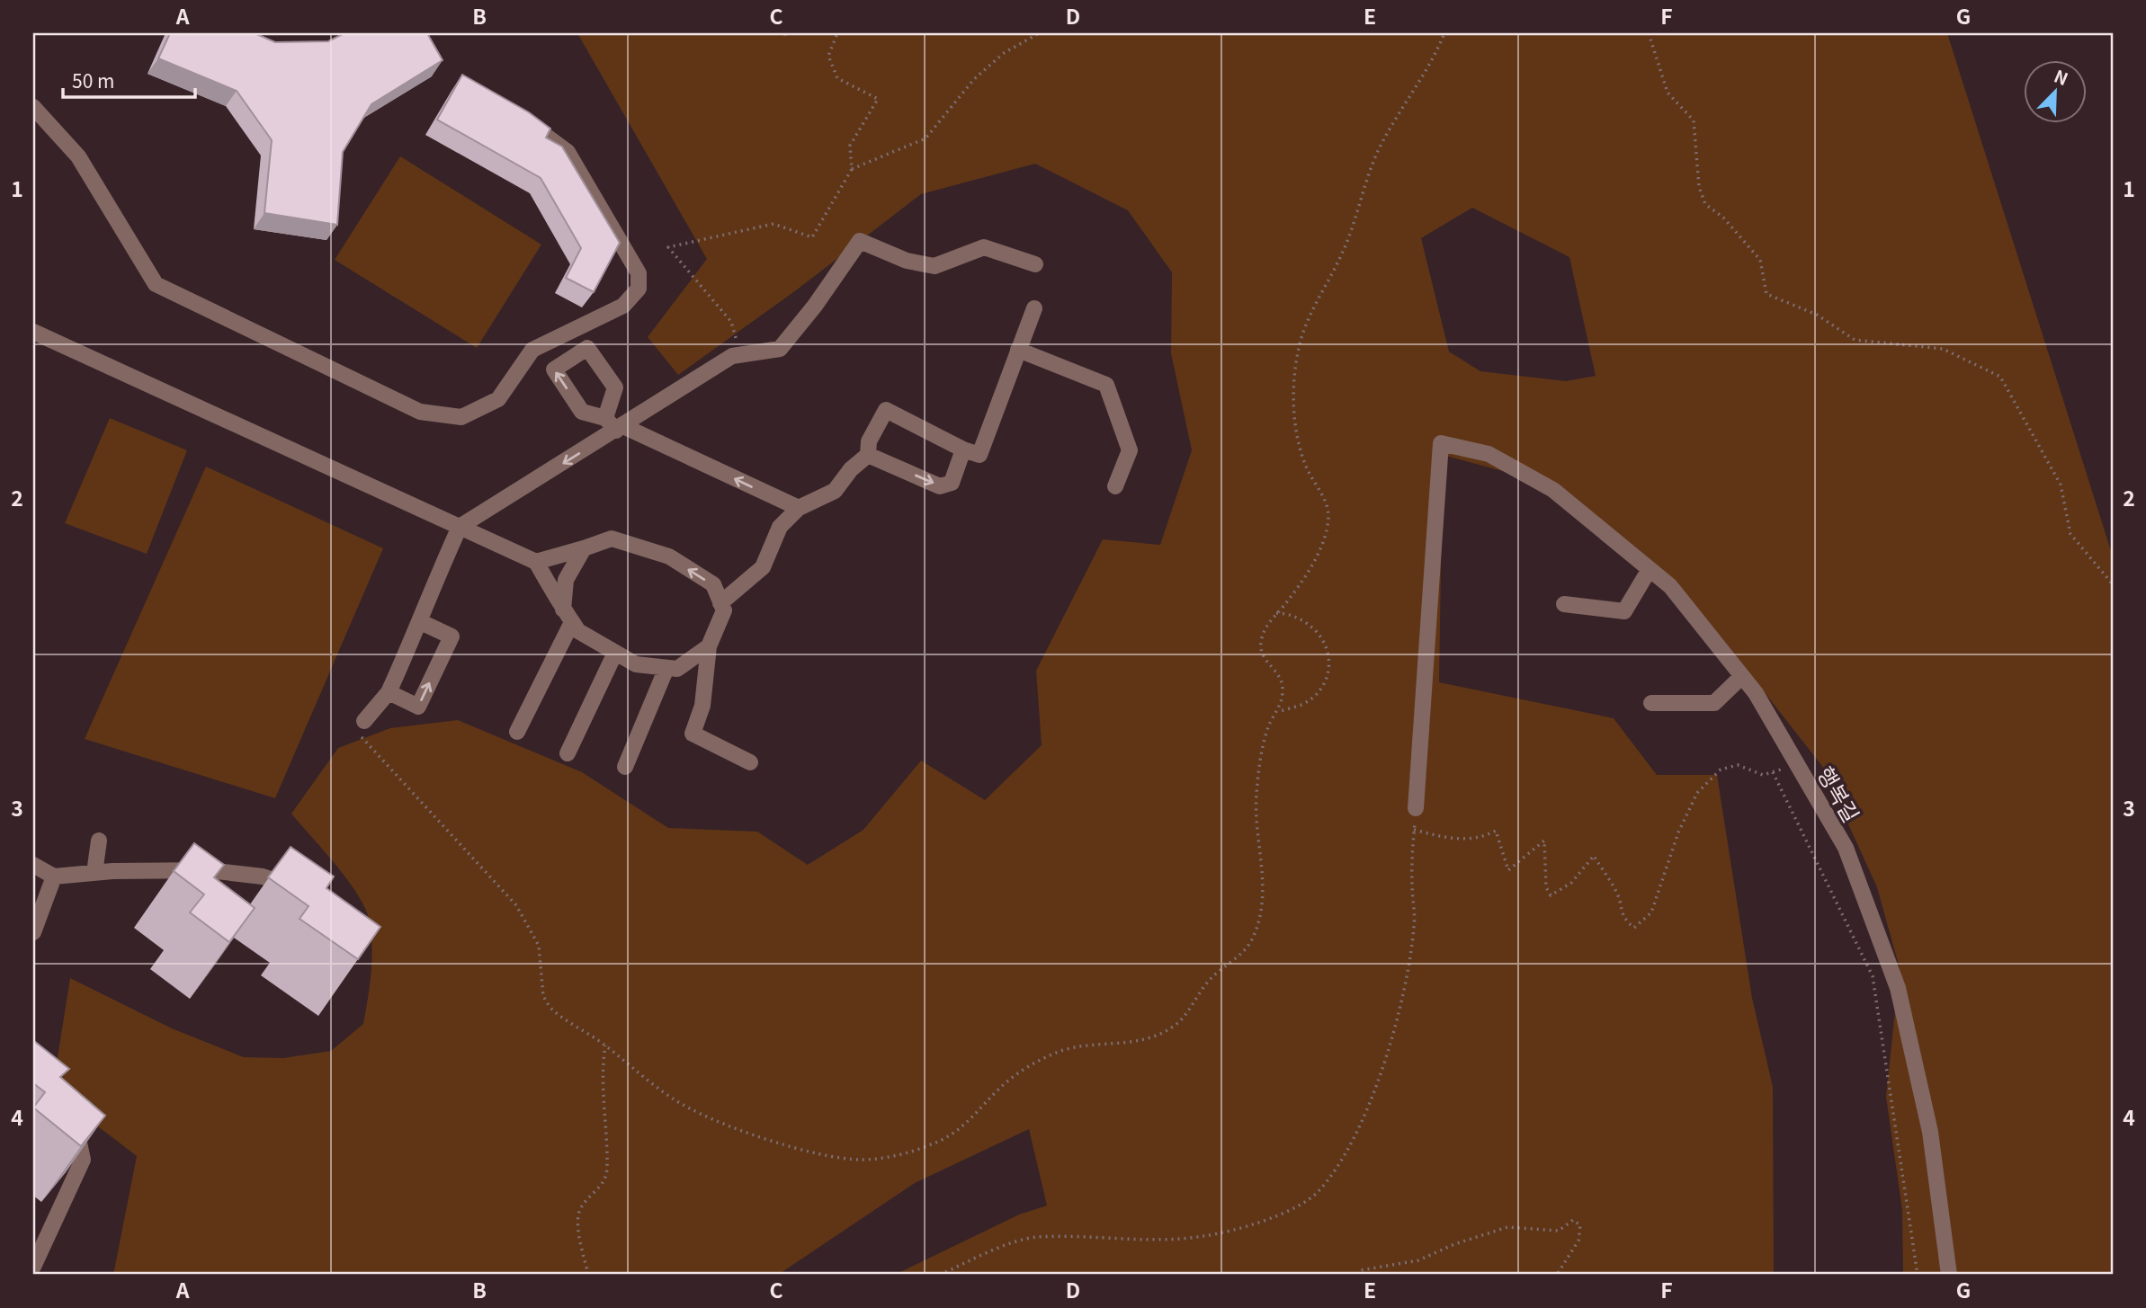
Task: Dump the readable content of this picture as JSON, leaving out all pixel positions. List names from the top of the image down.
{
  "streets": {
    "street": ["행복길"]
  },
  "scale_bar": "50 m",
  "north": "top right",
  "grid": {
    "columns": [
      "A",
      "B",
      "C",
      "D",
      "E",
      "F",
      "G"
    ],
    "rows": [
      "1",
      "2",
      "3",
      "4"
    ]
  }
}
